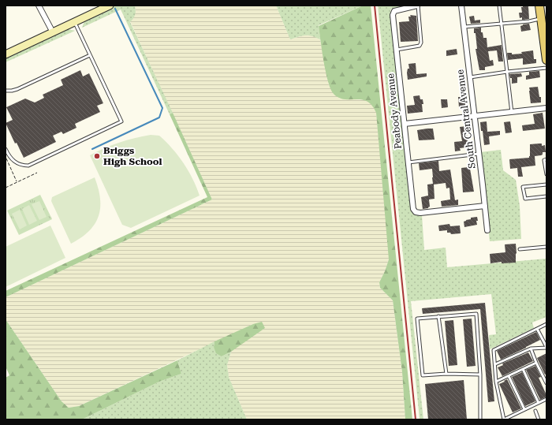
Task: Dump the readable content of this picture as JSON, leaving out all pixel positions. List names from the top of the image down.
{
  "streets": {
    "street": ["Peabody Avenue", "South Central Avenue"]
  },
  "crossings": [
    ["Peabody Avenue", "South Central Avenue"]
  ],
  "places": ["Briggs High School"]
}
